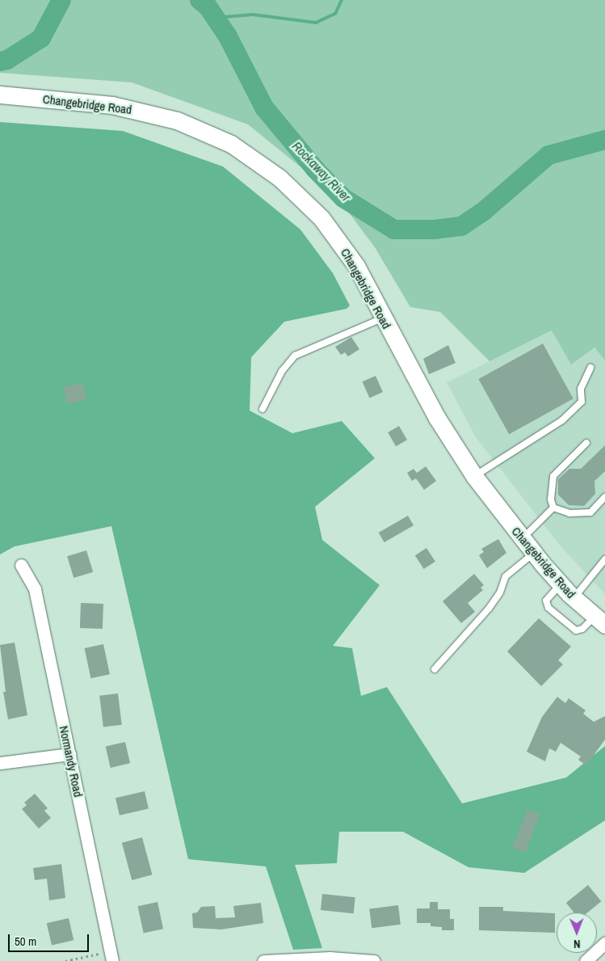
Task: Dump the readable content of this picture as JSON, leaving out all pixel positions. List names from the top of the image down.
{
  "streets": {
    "main road": ["Changebridge Road"],
    "street": ["Normandy Road"]
  },
  "water": ["Rockaway River"],
  "scale_bar": "50 m",
  "north": "bottom"
}
